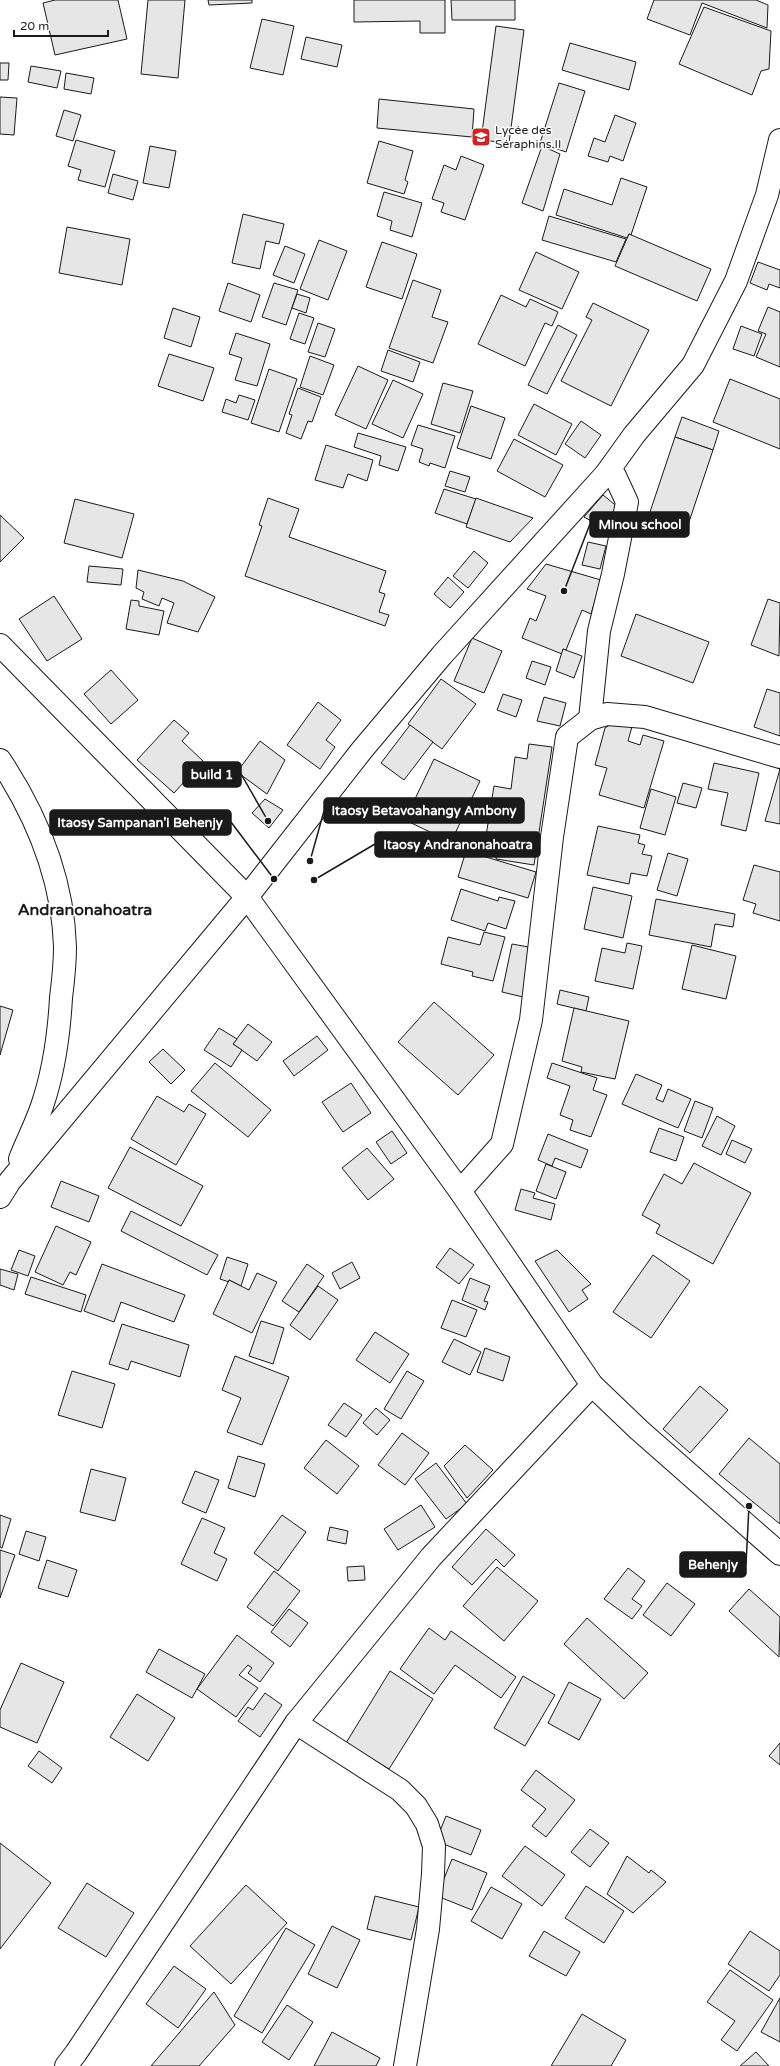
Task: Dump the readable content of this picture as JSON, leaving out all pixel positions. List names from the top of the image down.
{
  "districts": ["Andranonahoatra"],
  "places": {
    "school or university": ["Lycée des Séraphins II"],
    "other": [
      "Minou school",
      "build 1",
      "Itaosy Betavoahangy Ambony",
      "Itaosy Sampanan'i Behenjy",
      "Itaosy Andranonahoatra",
      "Behenjy"
    ]
  },
  "scale_bar": "20 m"
}
